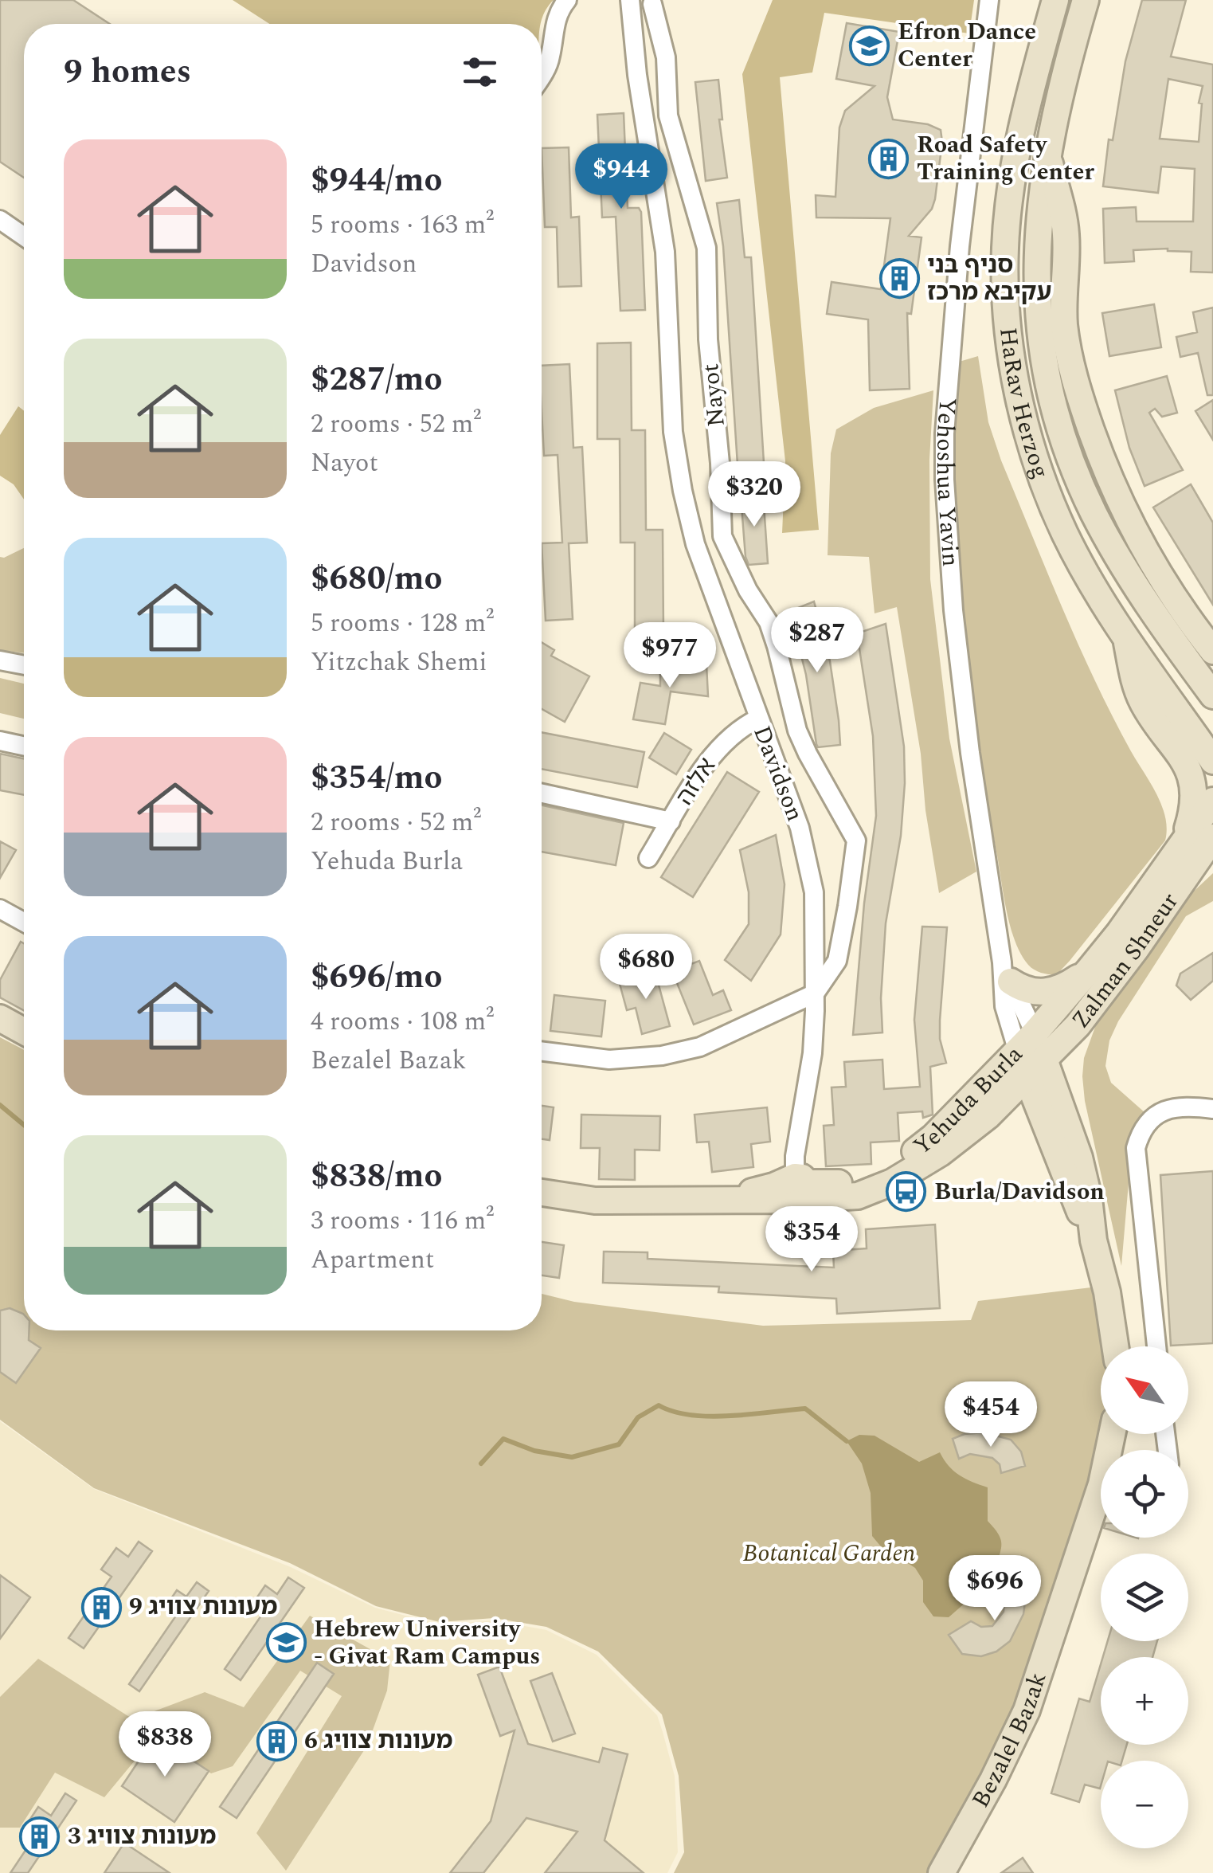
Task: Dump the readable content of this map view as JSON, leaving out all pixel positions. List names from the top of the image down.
{
  "streets": {
    "street": [
      "Nayot",
      "HaRav Herzog",
      "Yehoshua Yavin",
      "Davidson",
      "אלזה",
      "Zalman Shneur",
      "Yehuda Burla",
      "Bezalel Bazak"
    ]
  },
  "crossings": [
    ["Nayot", "Davidson"],
    ["Yehoshua Yavin", "Zalman Shneur"],
    ["Yehoshua Yavin", "Yehuda Burla"],
    ["Davidson", "אלזה"],
    ["Davidson", "Yehuda Burla"],
    ["Zalman Shneur", "Yehuda Burla"]
  ],
  "parks": ["Botanical Garden"],
  "places": {
    "school or university": ["Efron Dance Center", "Hebrew University - Givat Ram Campus"],
    "building": [
      "Road Safety Training Center",
      "סניף בני עקיבא מרכז",
      "מעונות צוויג 9",
      "מעונות צוויג 6",
      "מעונות צוויג 3"
    ],
    "bus stop": ["Burla/Davidson"]
  },
  "north": "top left",
  "page": {
    "heading": "9 homes",
    "list": [
      {
        "name": "$944/mo",
        "note": "5 rooms · 163 m² · Davidson"
      },
      {
        "name": "$287/mo",
        "note": "2 rooms · 52 m² · Nayot"
      },
      {
        "name": "$680/mo",
        "note": "5 rooms · 128 m² · Yitzchak Shemi"
      },
      {
        "name": "$354/mo",
        "note": "2 rooms · 52 m² · Yehuda Burla"
      },
      {
        "name": "$696/mo",
        "note": "4 rooms · 108 m² · Bezalel Bazak"
      },
      {
        "name": "$838/mo",
        "note": "3 rooms · 116 m² · Apartment"
      }
    ],
    "price": [
      "$944",
      "$320",
      "$287",
      "$977",
      "$680",
      "$354",
      "$454",
      "$696",
      "$838"
    ],
    "map_buttons": ["+", "−"]
  }
}
